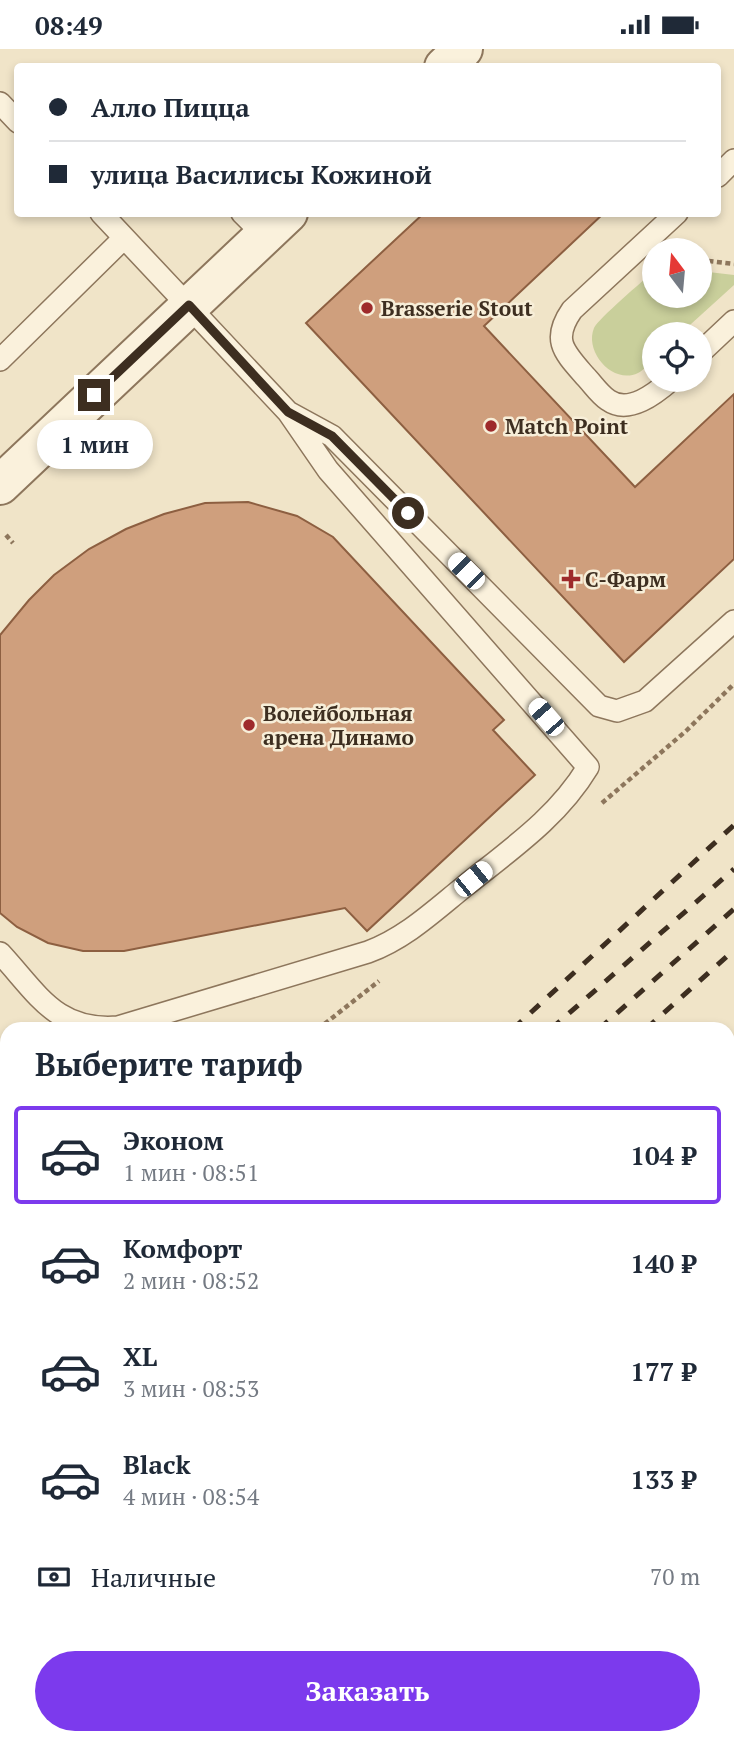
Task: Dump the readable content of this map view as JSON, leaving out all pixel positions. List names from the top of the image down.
{
  "places": {
    "other": ["Brasserie Stout", "Match Point", "Волейбольная арена Динамо"],
    "health": ["C-Фарм"]
  },
  "north": "top",
  "page": {
    "status": "08:49",
    "banner": ["Алло Пицца", "улица Василисы Кожиной"],
    "bubble": "1 мин",
    "heading": "Выберите тариф",
    "list": [
      {
        "name": "Эконом",
        "note": "1 мин · 08:51",
        "value": "104 ₽"
      },
      {
        "name": "Комфорт",
        "note": "2 мин · 08:52",
        "value": "140 ₽"
      },
      {
        "name": "XL",
        "note": "3 мин · 08:53",
        "value": "177 ₽"
      },
      {
        "name": "Black",
        "note": "4 мин · 08:54",
        "value": "133 ₽"
      }
    ],
    "pay": ["Наличные", "70 m"],
    "buttons": "Заказать"
  }
}
